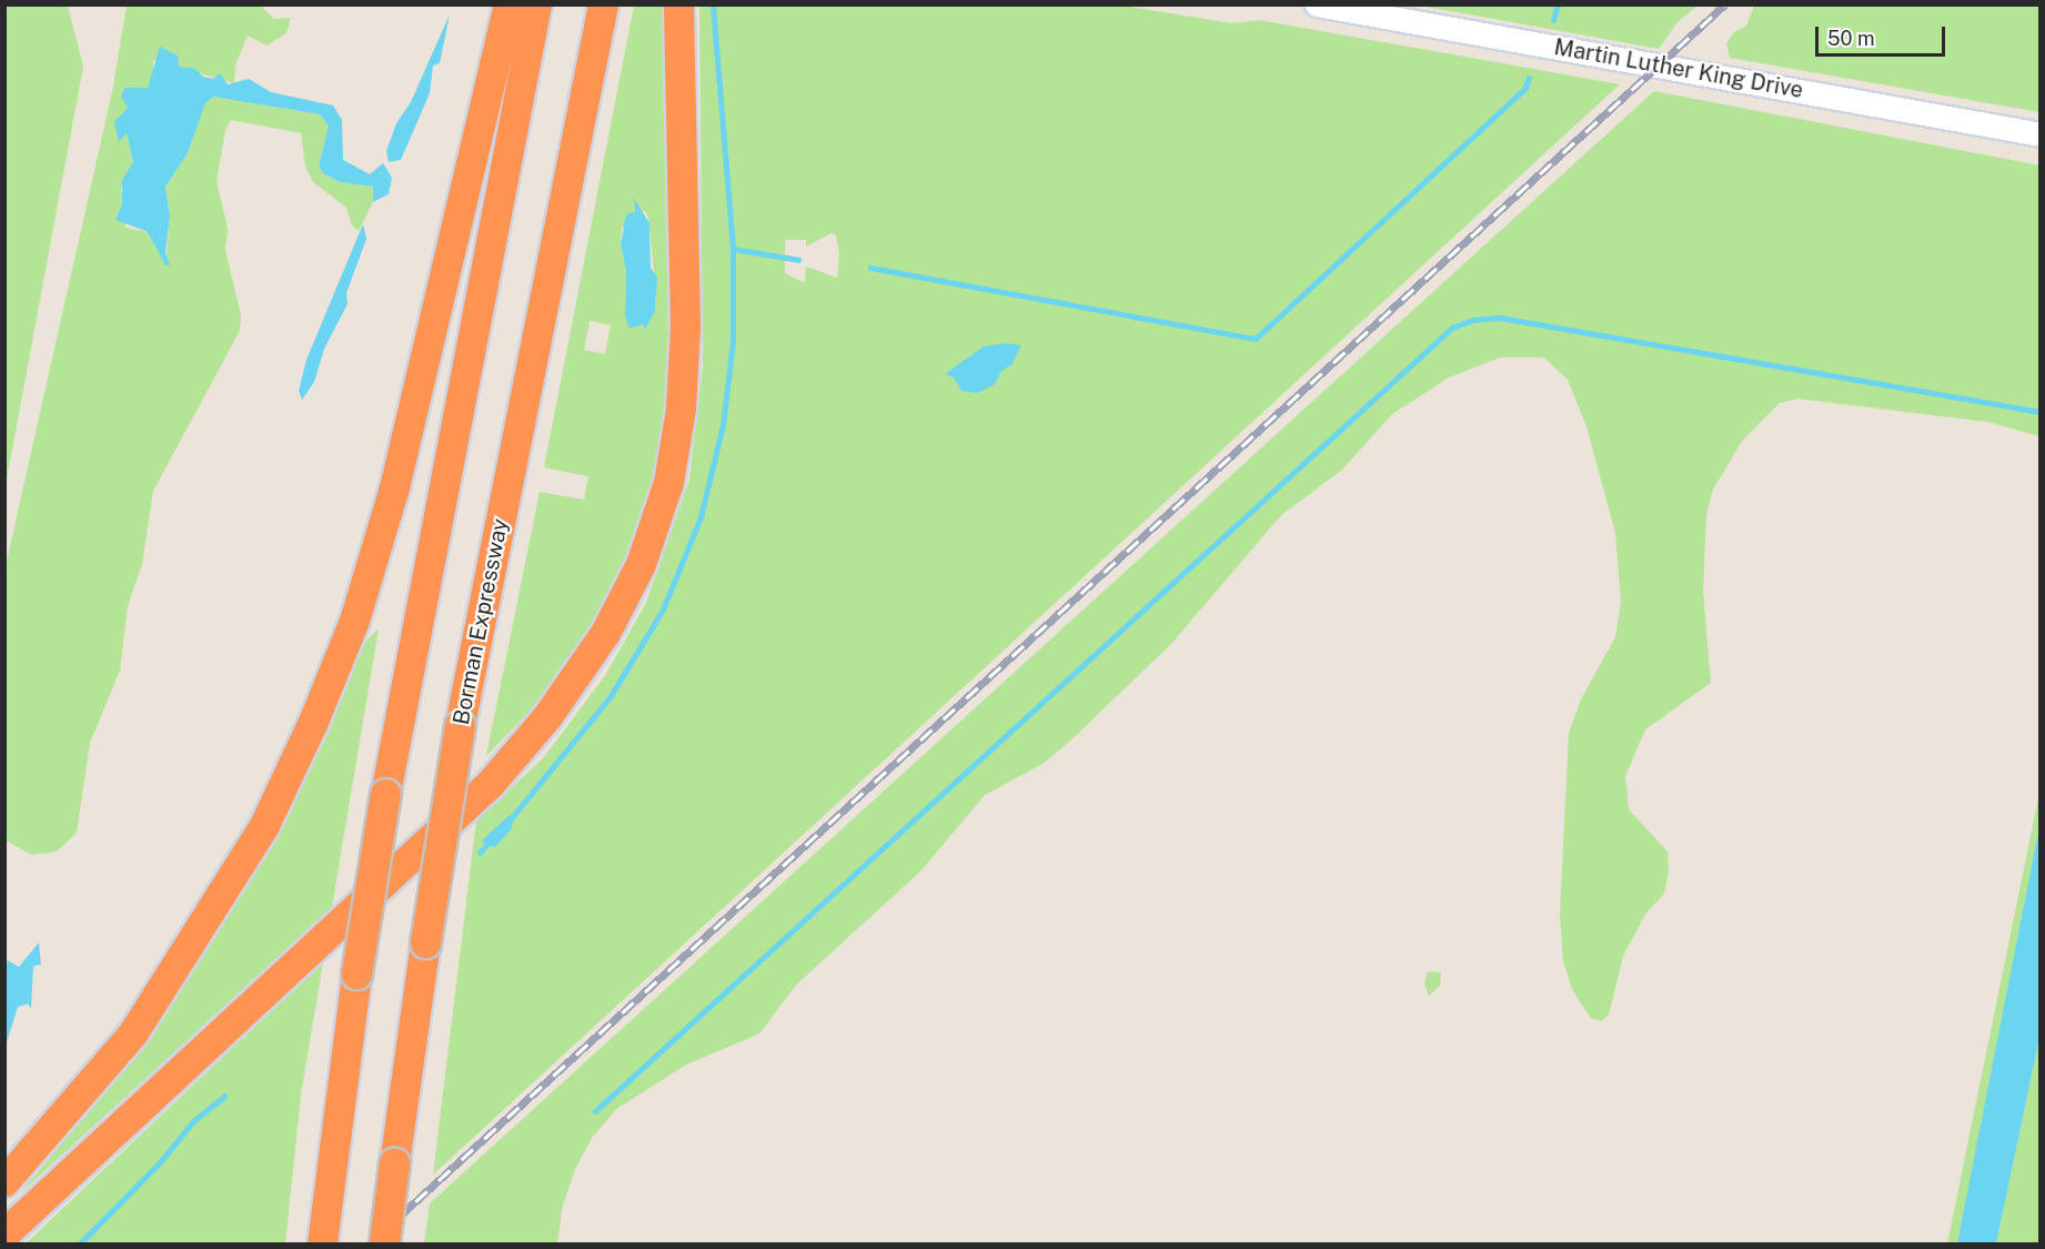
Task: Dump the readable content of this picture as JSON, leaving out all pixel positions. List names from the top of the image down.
{
  "streets": {
    "highway": ["Borman Expressway"],
    "main road": ["Martin Luther King Drive"]
  },
  "scale_bar": "50 m"
}
